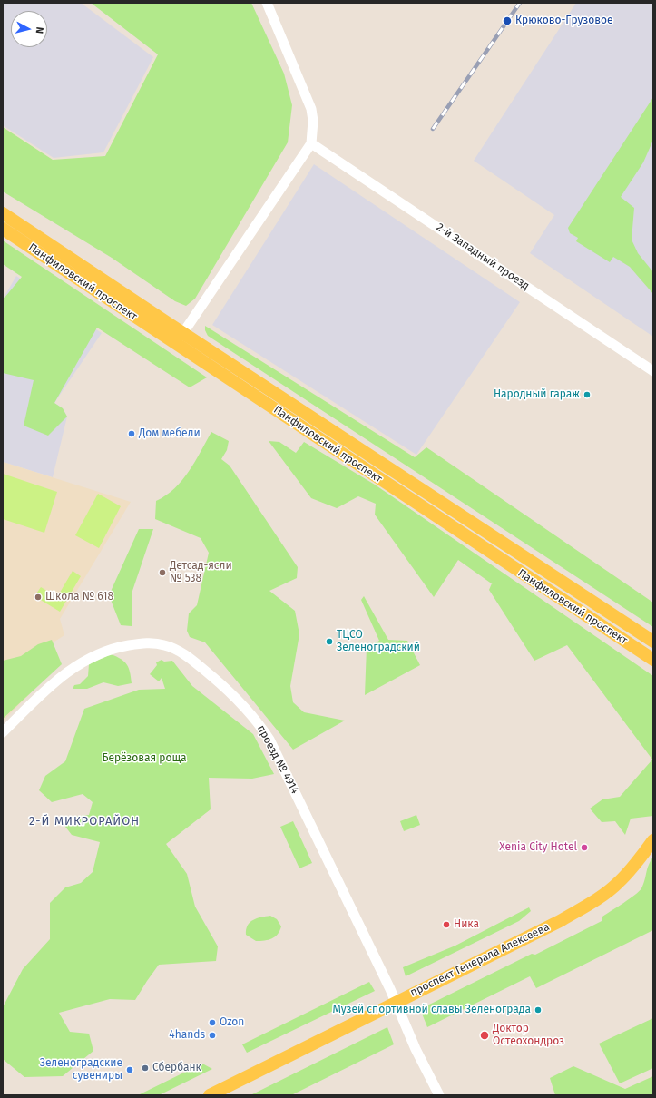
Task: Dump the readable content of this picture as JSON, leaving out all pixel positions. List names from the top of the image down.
{
  "streets": {
    "main road": ["Панфиловский проспект", "проспект Генерала Алексеева"],
    "street": ["2-й Западный проезд", "проезд № 4914"]
  },
  "crossings": [
    ["проезд № 4914", "проспект Генерала Алексеева"]
  ],
  "districts": ["2-Й МИКРОРАЙОН"],
  "parks": ["Берёзовая роща"],
  "places": [
    "Крюково-Грузовое",
    "Народный гараж",
    "Дом мебели",
    "Детсад-ясли № 538",
    "Школа № 618",
    "ТЦСО Зеленоградский",
    "Xenia City Hotel",
    "Ника",
    "Музей спортивной славы Зеленограда",
    "Ozon",
    "4hands",
    "Доктор Остеохондроз",
    "Сбербанк",
    "Зеленоградские сувениры"
  ],
  "north": "right"
}
